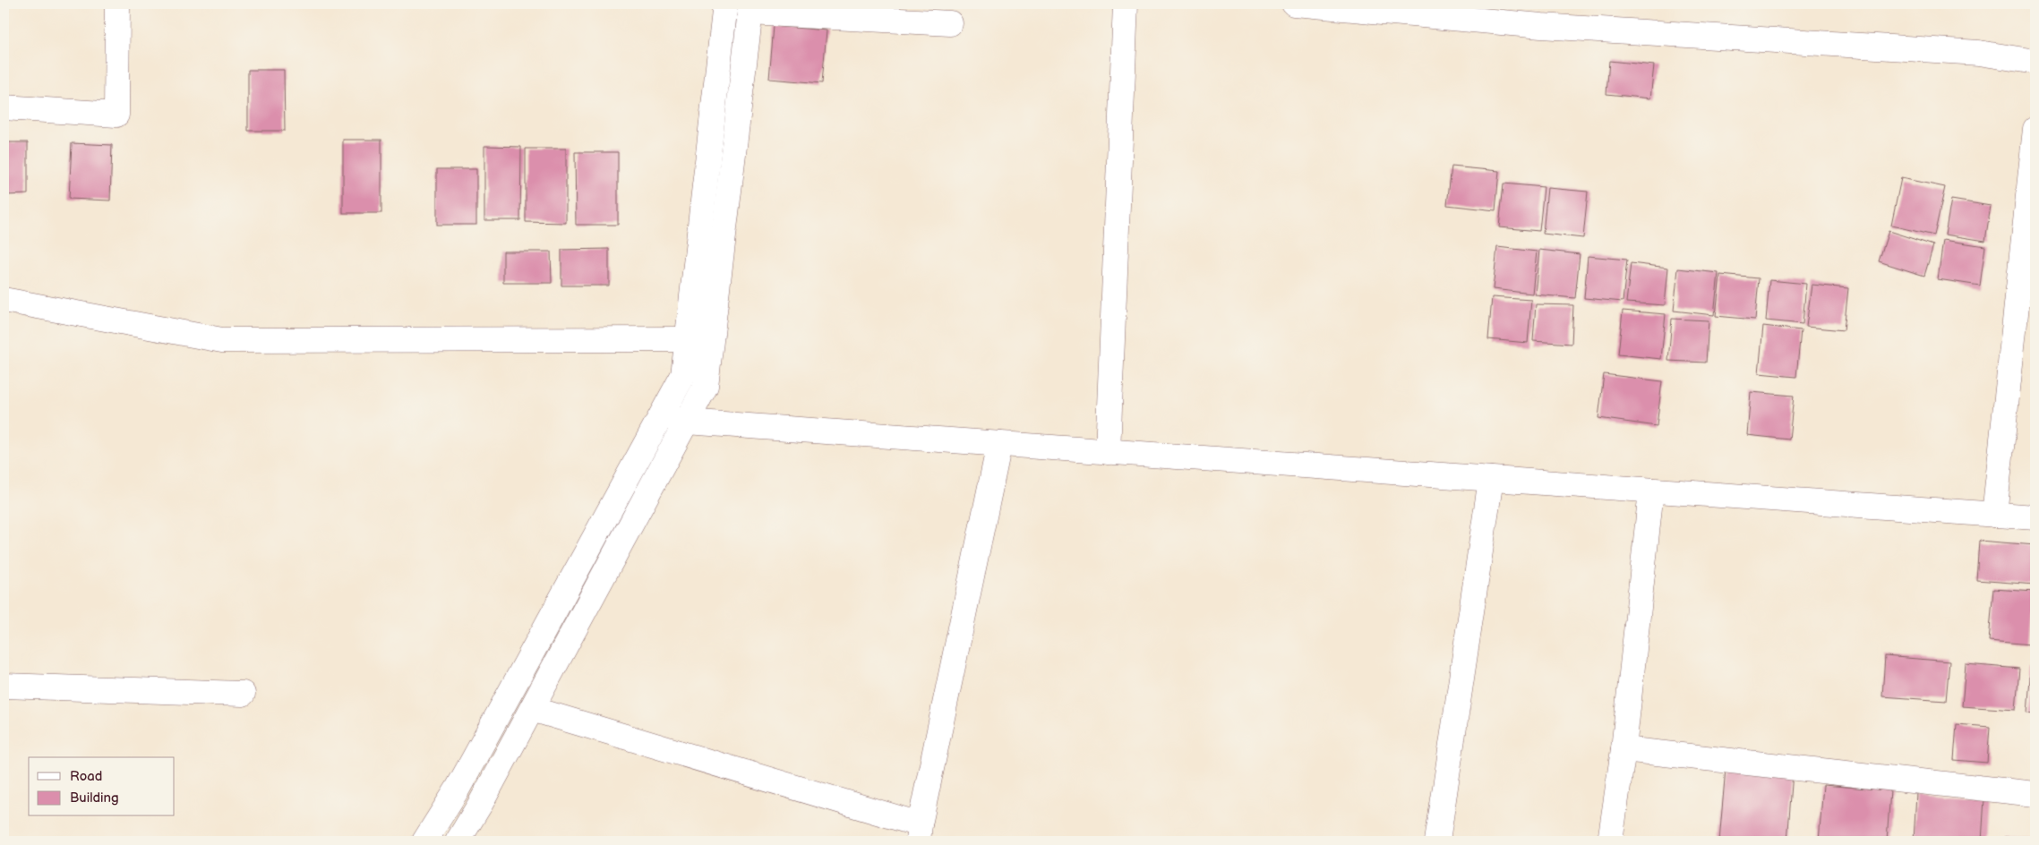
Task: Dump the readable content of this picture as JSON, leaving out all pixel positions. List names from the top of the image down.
{
  "legend": ["Road", "Building"]
}
